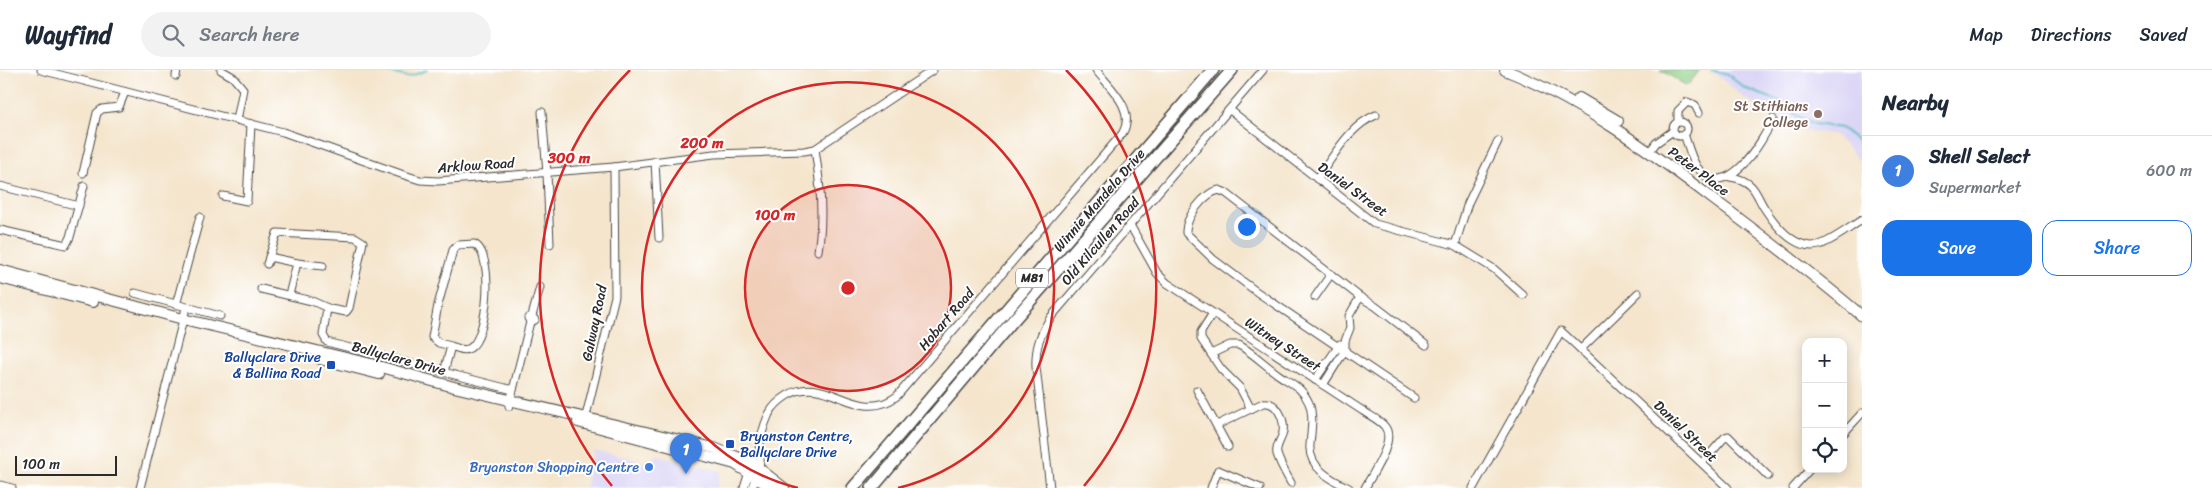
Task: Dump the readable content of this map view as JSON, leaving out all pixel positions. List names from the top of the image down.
{
  "streets": {
    "main road": ["Winnie Mandela Drive", "M81"],
    "street": [
      "Arklow Road",
      "Peter Place",
      "Daniel Street",
      "Old Kilcullen Road",
      "Hobart Road",
      "Galway Road",
      "Witney Street",
      "Ballyclare Drive"
    ]
  },
  "crossings": [
    ["Arklow Road", "Galway Road"],
    ["Daniel Street", "Old Kilcullen Road"],
    ["Old Kilcullen Road", "Witney Street"],
    ["Hobart Road", "Ballyclare Drive"],
    ["Galway Road", "Ballyclare Drive"]
  ],
  "places": {
    "other": ["St Stithians College", "Bryanston Shopping Centre"],
    "transit": ["Ballyclare Drive & Ballina Road", "Bryanston Centre, Ballyclare Drive"]
  },
  "scale_bar": "100 m",
  "page": {
    "header": "Wayfind",
    "search": "Search here",
    "nav": ["Map", "Directions", "Saved"],
    "heading": "Nearby",
    "list": [
      {
        "mark": "1",
        "name": "Shell Select",
        "note": "Supermarket",
        "value": "600 m"
      }
    ],
    "buttons": ["Save", "Share"],
    "map_buttons": ["+", "−"],
    "pins": "1",
    "scale": "100 m"
  },
  "rings": ["200 m", "300 m", "100 m"]
}
